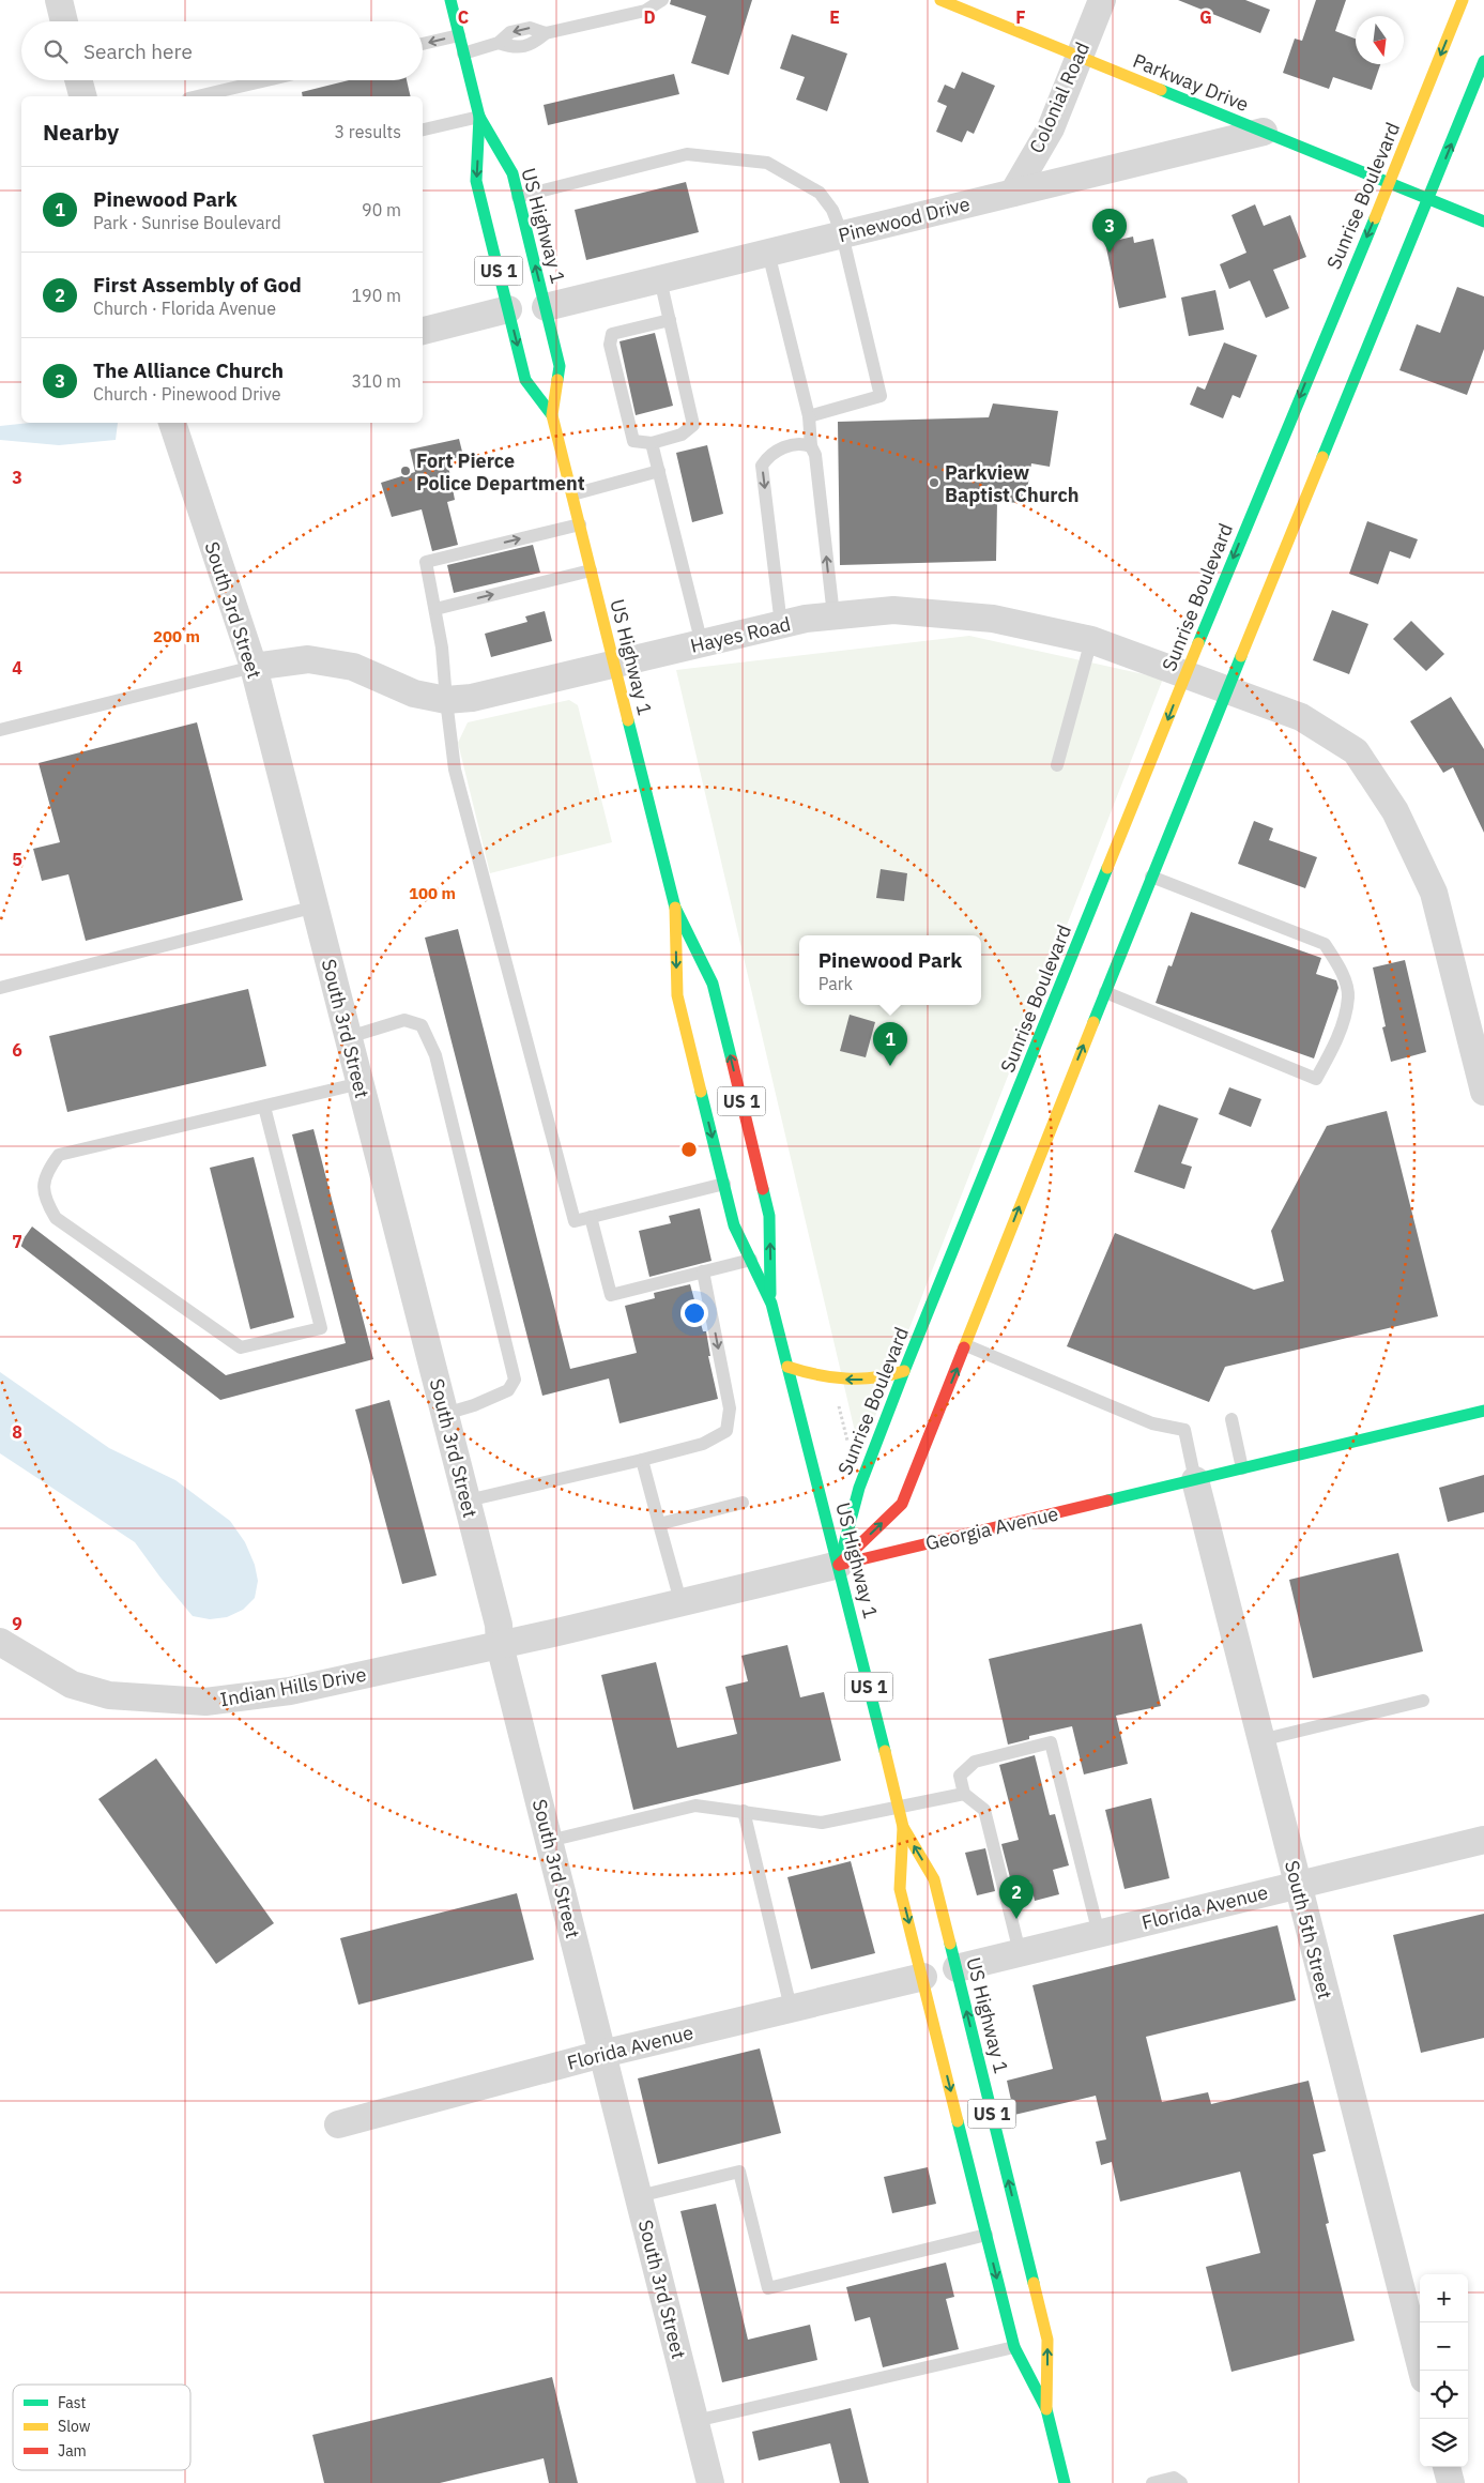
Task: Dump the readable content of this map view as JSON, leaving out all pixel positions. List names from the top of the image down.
{
  "streets": {
    "main road": [
      "Parkway Drive",
      "Sunrise Boulevard",
      "US Highway 1",
      "US 1",
      "Georgia Avenue"
    ],
    "street": [
      "Colonial Road",
      "Pinewood Drive",
      "South 3rd Street",
      "Hayes Road",
      "Indian Hills Drive",
      "Florida Avenue",
      "South 5th Street"
    ]
  },
  "crossings": [
    ["Parkway Drive", "Colonial Road"],
    ["Parkway Drive", "Sunrise Boulevard"],
    ["Parkway Drive", "Pinewood Drive"],
    ["Colonial Road", "Pinewood Drive"],
    ["Sunrise Boulevard", "US Highway 1"],
    ["Sunrise Boulevard", "Hayes Road"],
    ["Sunrise Boulevard", "Georgia Avenue"],
    ["Pinewood Drive", "US Highway 1"],
    ["US Highway 1", "Hayes Road"],
    ["US Highway 1", "Georgia Avenue"],
    ["US Highway 1", "Florida Avenue"],
    ["South 3rd Street", "Hayes Road"],
    ["South 3rd Street", "Georgia Avenue"],
    ["South 3rd Street", "Indian Hills Drive"],
    ["South 3rd Street", "Florida Avenue"],
    ["Georgia Avenue", "Indian Hills Drive"],
    ["Georgia Avenue", "South 5th Street"],
    ["Florida Avenue", "South 5th Street"]
  ],
  "places": ["Fort Pierce Police Department", "Parkview Baptist Church"],
  "legend": ["Fast", "Slow", "Jam"],
  "north": "bottom",
  "page": {
    "search": "Search here",
    "heading": ["Nearby", "3 results"],
    "list": [
      {
        "mark": "1",
        "name": "Pinewood Park",
        "note": "Park · Sunrise Boulevard",
        "value": "90 m"
      },
      {
        "mark": "2",
        "name": "First Assembly of God",
        "note": "Church · Florida Avenue",
        "value": "190 m"
      },
      {
        "mark": "3",
        "name": "The Alliance Church",
        "note": "Church · Pinewood Drive",
        "value": "310 m"
      }
    ],
    "pins": ["3", "1", "2"],
    "popup": ["Pinewood Park", "Park"],
    "map_buttons": ["+", "−"]
  },
  "grid": {
    "columns": [
      "C",
      "D",
      "E",
      "F",
      "G"
    ],
    "rows": [
      "3",
      "4",
      "5",
      "6",
      "7",
      "8",
      "9"
    ]
  },
  "rings": ["200 m", "100 m"]
}
